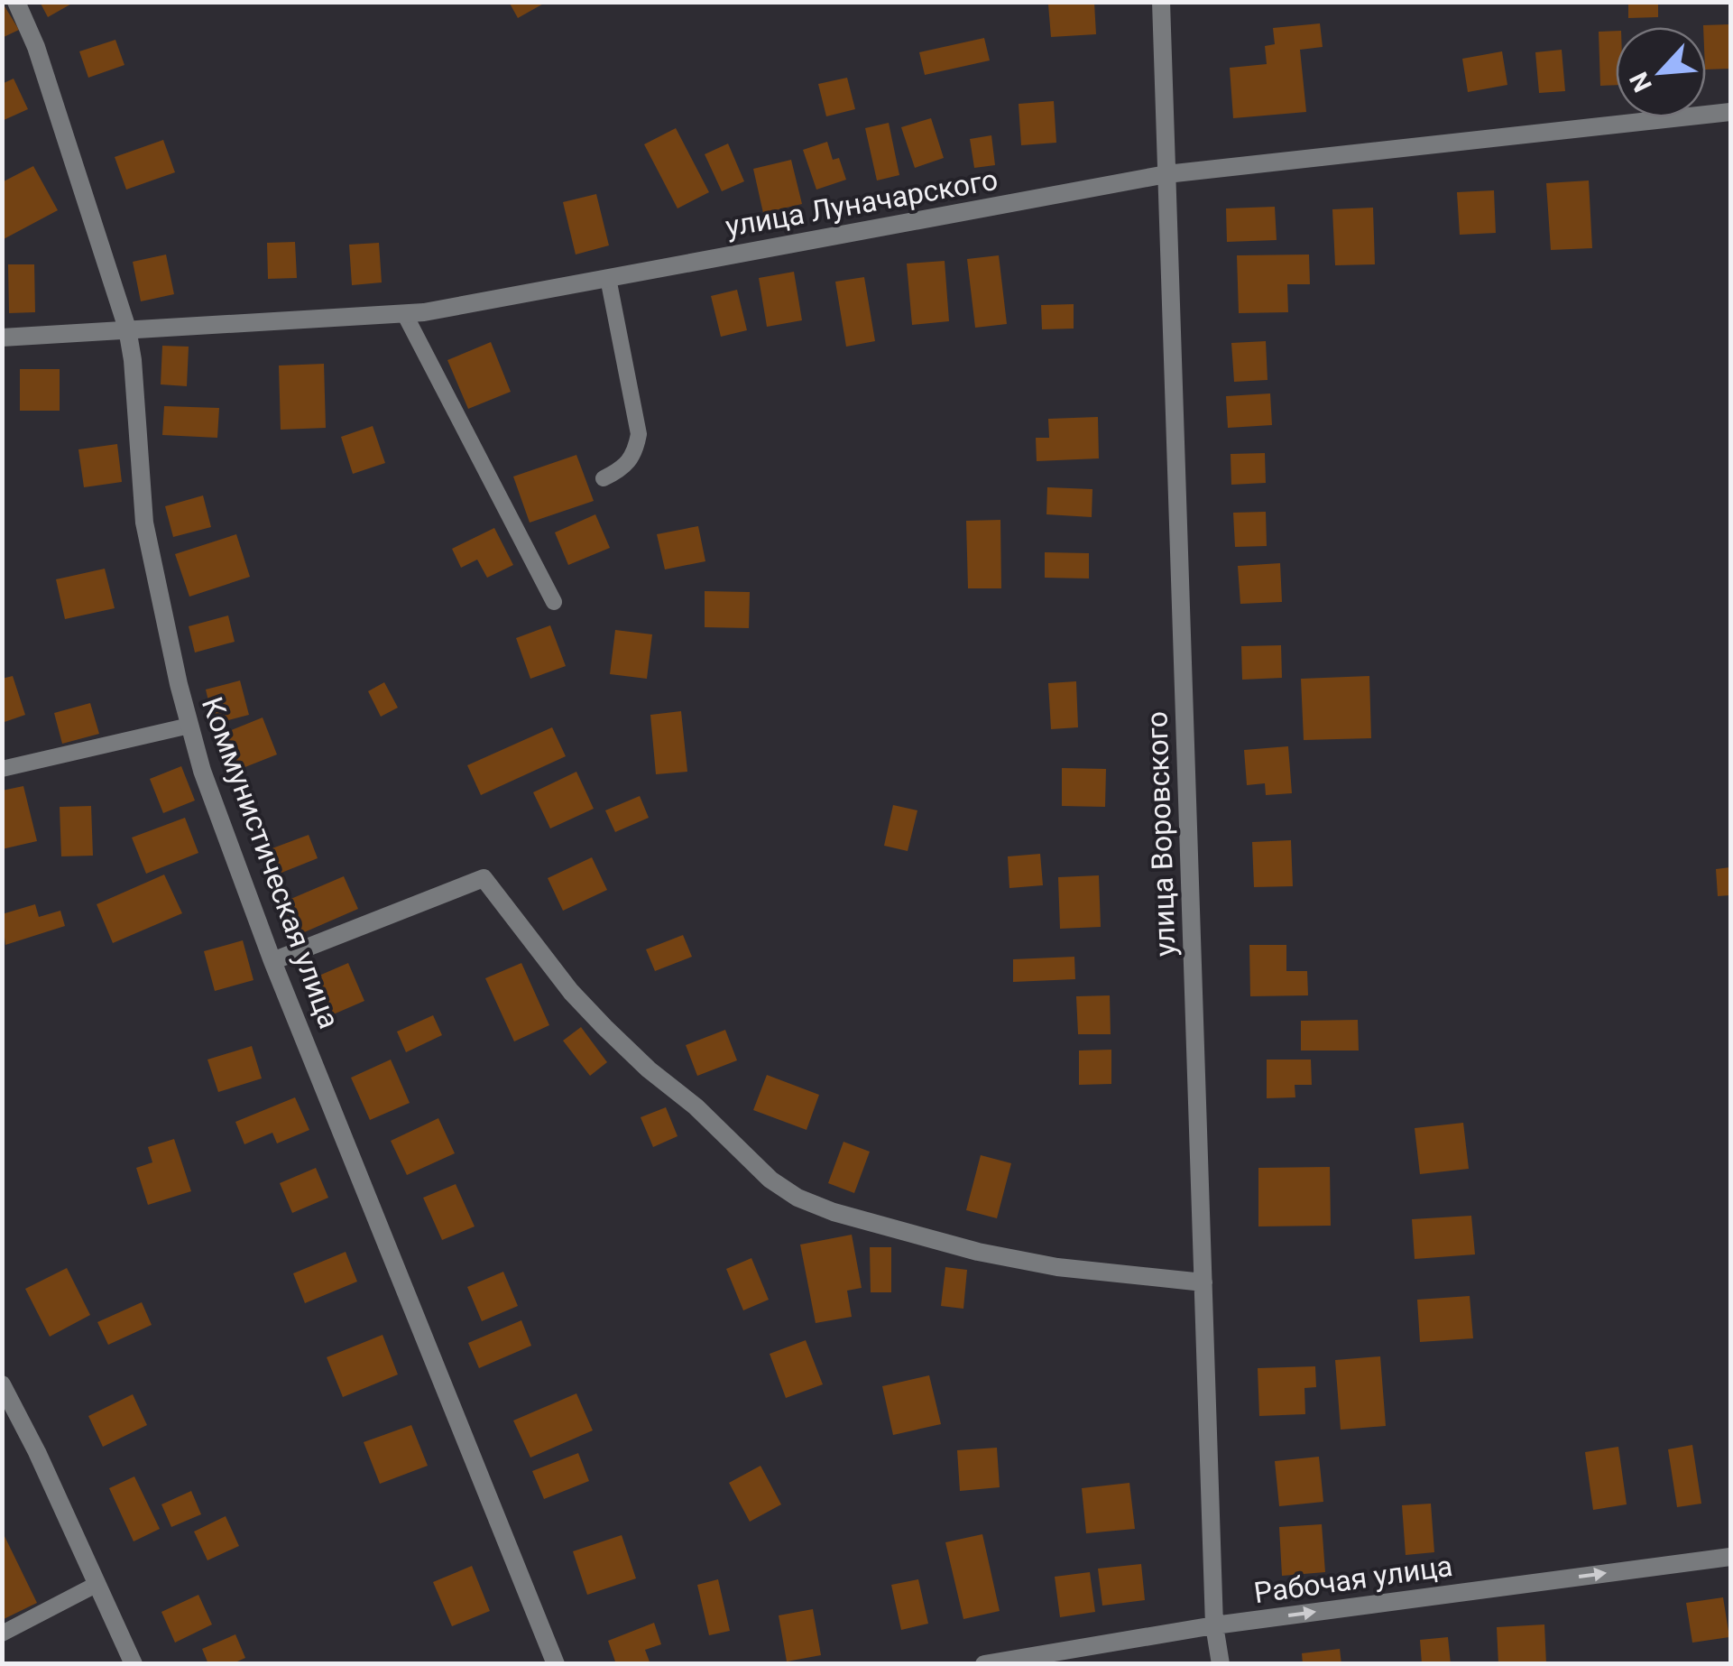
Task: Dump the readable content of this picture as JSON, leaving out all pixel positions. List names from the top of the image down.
{
  "streets": {
    "street": [
      "улица Луначарского",
      "улица Воровского",
      "Коммунистическая улица",
      "Рабочая улица"
    ]
  },
  "crossings": [
    ["улица Луначарского", "улица Воровского"],
    ["улица Луначарского", "Коммунистическая улица"],
    ["улица Воровского", "Рабочая улица"]
  ],
  "one_way": ["Рабочая улица"],
  "north": "bottom left"
}
